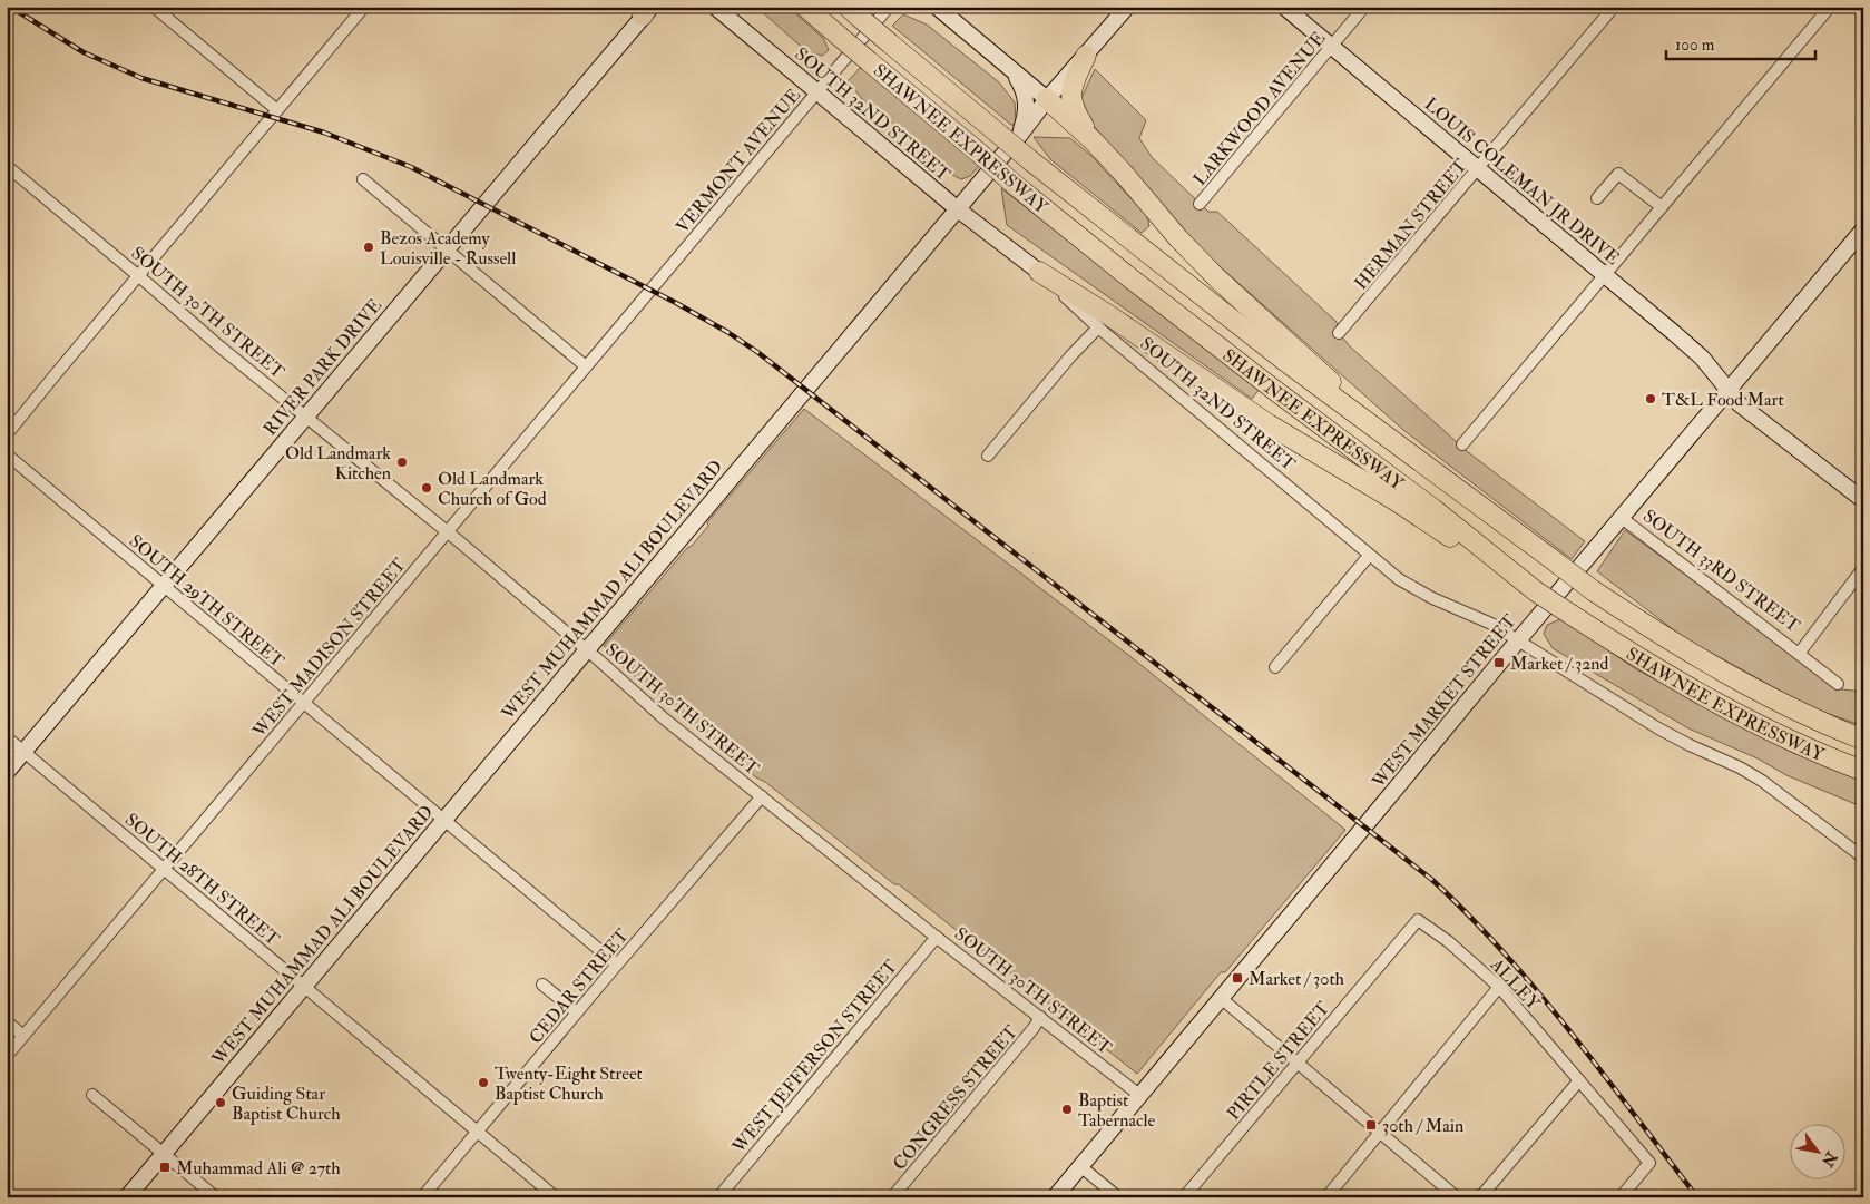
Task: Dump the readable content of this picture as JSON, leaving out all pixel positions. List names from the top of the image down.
{
  "streets": {
    "highway": ["SHAWNEE EXPRESSWAY"],
    "main road": [
      "SOUTH 32ND STREET",
      "LOUIS COLEMAN JR DRIVE",
      "RIVER PARK DRIVE",
      "WEST MUHAMMAD ALI BOULEVARD",
      "WEST MARKET STREET"
    ],
    "street": [
      "LARKWOOD AVENUE",
      "VERMONT AVENUE",
      "HERMAN STREET",
      "SOUTH 30TH STREET",
      "SOUTH 33RD STREET",
      "SOUTH 29TH STREET",
      "WEST MADISON STREET",
      "SOUTH 28TH STREET",
      "ALLEY",
      "CEDAR STREET",
      "WEST JEFFERSON STREET",
      "PIRTLE STREET",
      "CONGRESS STREET"
    ]
  },
  "crossings": [
    ["LARKWOOD AVENUE", "LOUIS COLEMAN JR DRIVE"],
    ["SOUTH 32ND STREET", "VERMONT AVENUE"],
    ["SOUTH 32ND STREET", "WEST MUHAMMAD ALI BOULEVARD"],
    ["SOUTH 32ND STREET", "WEST MARKET STREET"],
    ["VERMONT AVENUE", "WEST MADISON STREET"],
    ["LOUIS COLEMAN JR DRIVE", "HERMAN STREET"],
    ["LOUIS COLEMAN JR DRIVE", "WEST MARKET STREET"],
    ["SOUTH 30TH STREET", "RIVER PARK DRIVE"],
    ["SOUTH 30TH STREET", "WEST MUHAMMAD ALI BOULEVARD"],
    ["SOUTH 30TH STREET", "WEST MADISON STREET"],
    ["SOUTH 30TH STREET", "WEST MARKET STREET"],
    ["SOUTH 30TH STREET", "CEDAR STREET"],
    ["SOUTH 30TH STREET", "WEST JEFFERSON STREET"],
    ["SOUTH 30TH STREET", "CONGRESS STREET"],
    ["RIVER PARK DRIVE", "SOUTH 29TH STREET"],
    ["RIVER PARK DRIVE", "SOUTH 28TH STREET"],
    ["SOUTH 33RD STREET", "WEST MARKET STREET"],
    ["WEST MUHAMMAD ALI BOULEVARD", "SOUTH 29TH STREET"],
    ["WEST MUHAMMAD ALI BOULEVARD", "SOUTH 28TH STREET"],
    ["SOUTH 29TH STREET", "WEST MADISON STREET"],
    ["SOUTH 29TH STREET", "CEDAR STREET"],
    ["WEST MADISON STREET", "SOUTH 28TH STREET"],
    ["SOUTH 28TH STREET", "CEDAR STREET"],
    ["ALLEY", "PIRTLE STREET"]
  ],
  "places": {
    "other": [
      "Bezos Academy Louisville - Russell",
      "T&L Food Mart",
      "Old Landmark Kitchen",
      "Old Landmark Church of God",
      "Twenty-Eight Street Baptist Church",
      "Guiding Star Baptist Church",
      "Baptist Tabernacle"
    ],
    "transit": [
      "Market / 32nd",
      "Market / 30th",
      "30th / Main",
      "Muhammad Ali @ 27th"
    ]
  },
  "scale_bar": "100 m",
  "north": "bottom right"
}
